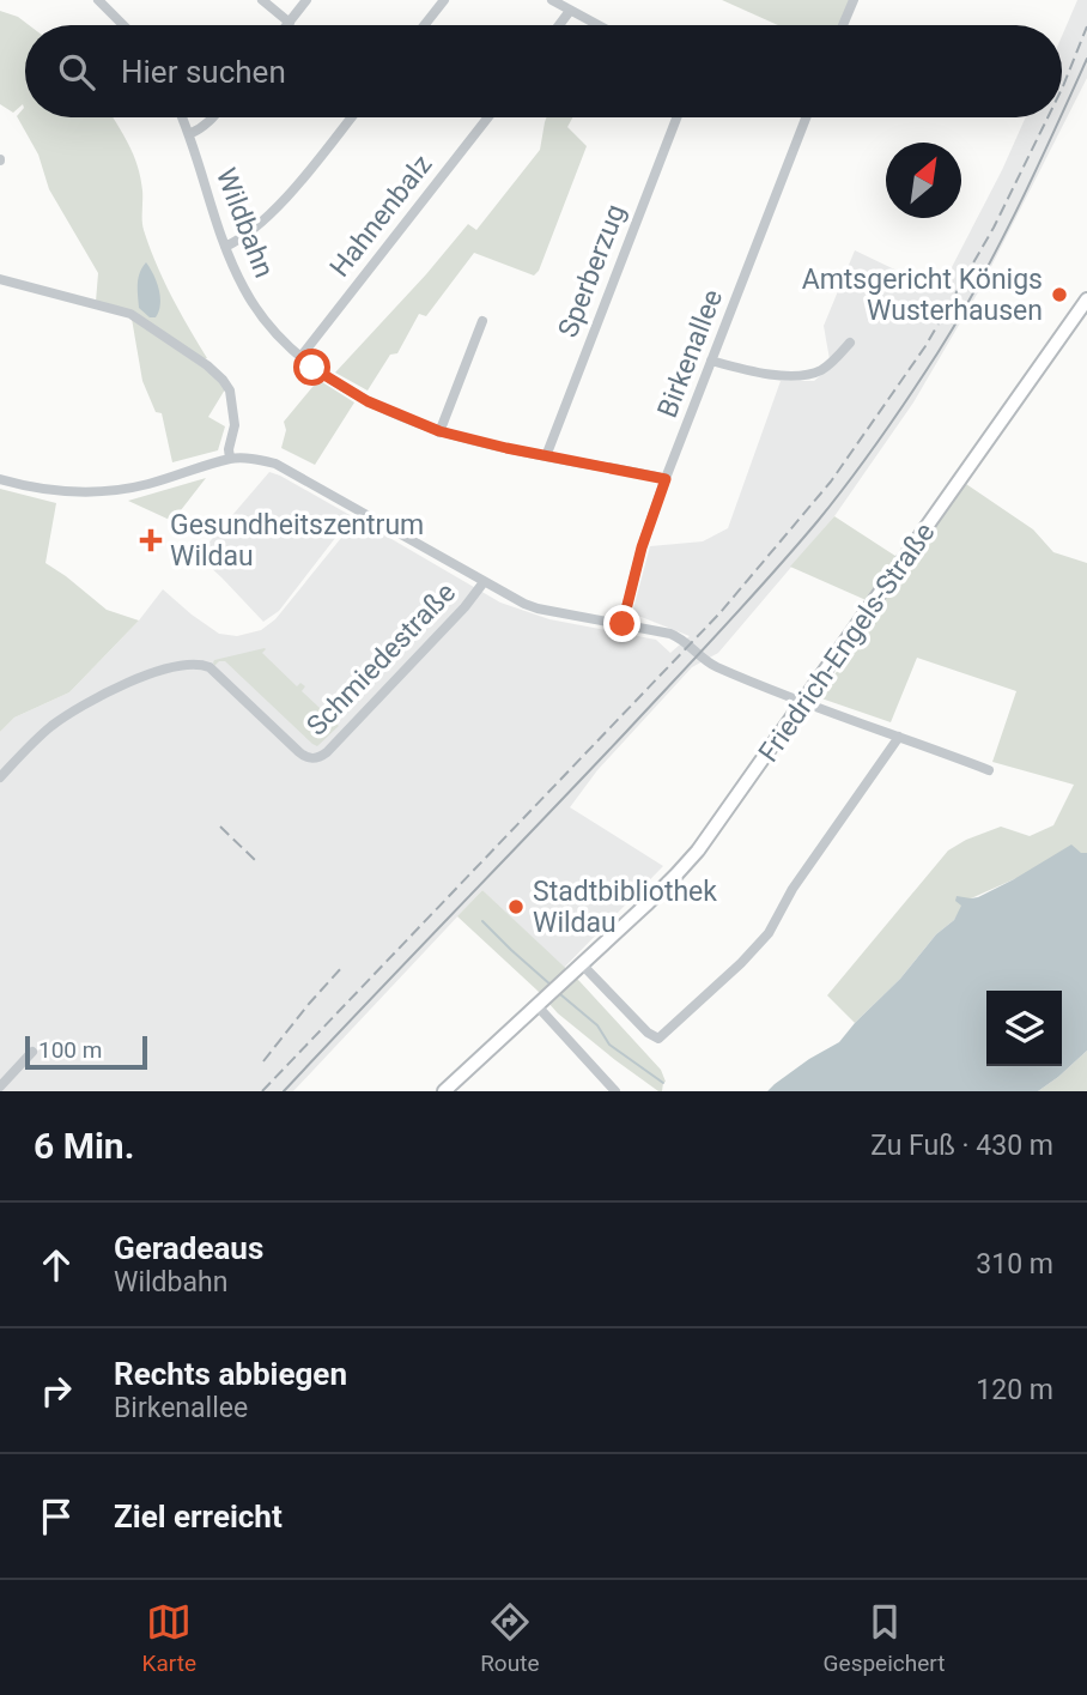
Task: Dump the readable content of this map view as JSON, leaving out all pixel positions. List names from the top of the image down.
{
  "streets": {
    "main road": ["Friedrich-Engels-Straße"],
    "street": [
      "Hahnenbalz",
      "Wildbahn",
      "Sperberzug",
      "Birkenallee",
      "Schmiedestraße"
    ]
  },
  "crossings": [
    ["Hahnenbalz", "Wildbahn"],
    ["Wildbahn", "Sperberzug"],
    ["Wildbahn", "Birkenallee"]
  ],
  "places": {
    "other": ["Amtsgericht Königs Wusterhausen", "Stadtbibliothek Wildau"],
    "health": ["Gesundheitszentrum Wildau"]
  },
  "scale_bar": "100 m",
  "north": "top right",
  "page": {
    "search": "Hier suchen",
    "scale": "100 m",
    "heading": ["6 Min.", "Zu Fuß · 430 m"],
    "list": [
      ["Geradeaus", "Wildbahn", "310 m"],
      ["Rechts abbiegen", "Birkenallee", "120 m"],
      "Ziel erreicht"
    ],
    "nav": ["Karte", "Route", "Gespeichert"]
  }
}
